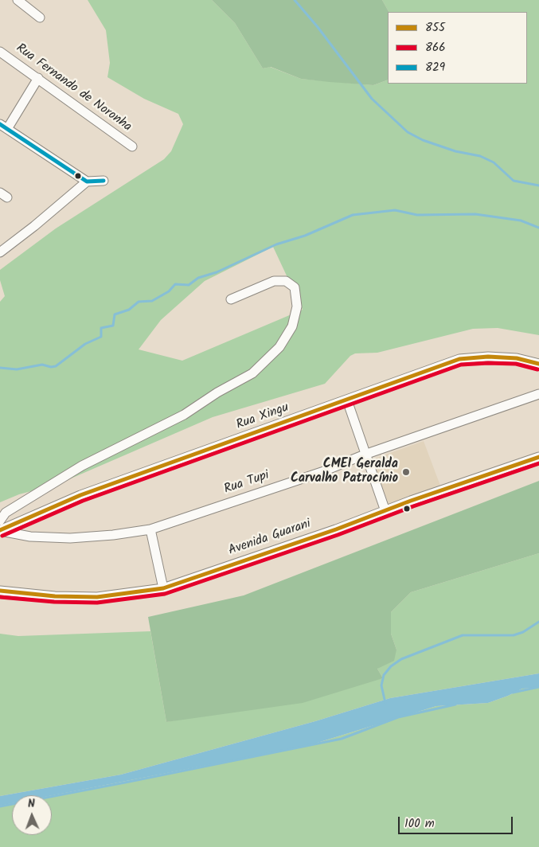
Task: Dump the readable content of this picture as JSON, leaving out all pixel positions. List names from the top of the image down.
{
  "streets": {
    "street": [
      "Rua Fernando de Noronha",
      "Rua Xingu",
      "Rua Tupi",
      "Avenida Guarani"
    ]
  },
  "crossings": [
    ["Rua Xingu", "Rua Tupi"]
  ],
  "places": ["CMEI Geralda Carvalho Patrocínio"],
  "lines": ["transit line 829", "transit line 855", "transit line 866"],
  "legend": ["855", "866", "829"],
  "scale_bar": "100 m",
  "north": "top"
}
